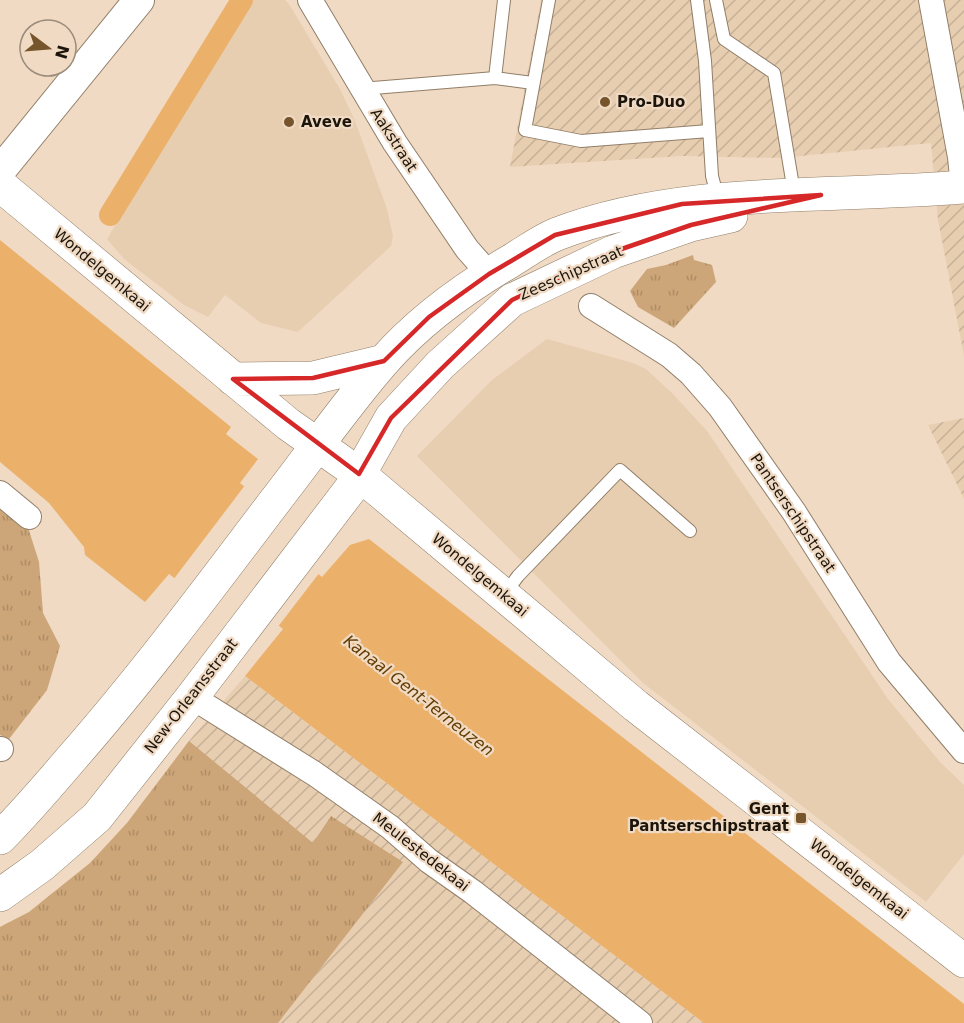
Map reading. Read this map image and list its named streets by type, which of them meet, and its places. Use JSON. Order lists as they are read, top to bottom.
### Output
{
  "streets": {
    "main road": ["Wondelgemkaai", "Zeeschipstraat", "New-Orleansstraat"],
    "street": ["Aakstraat", "Pantserschipstraat", "Meulestedekaai"]
  },
  "crossings": [
    ["Aakstraat", "Zeeschipstraat"],
    ["Wondelgemkaai", "Zeeschipstraat"],
    ["Wondelgemkaai", "New-Orleansstraat"],
    ["Zeeschipstraat", "New-Orleansstraat"],
    ["New-Orleansstraat", "Meulestedekaai"]
  ],
  "water": ["Kanaal Gent-Terneuzen"],
  "places": {
    "other": ["Pro-Duo", "Aveve"],
    "transit": ["Gent Pantserschipstraat"]
  },
  "north": "right"
}
